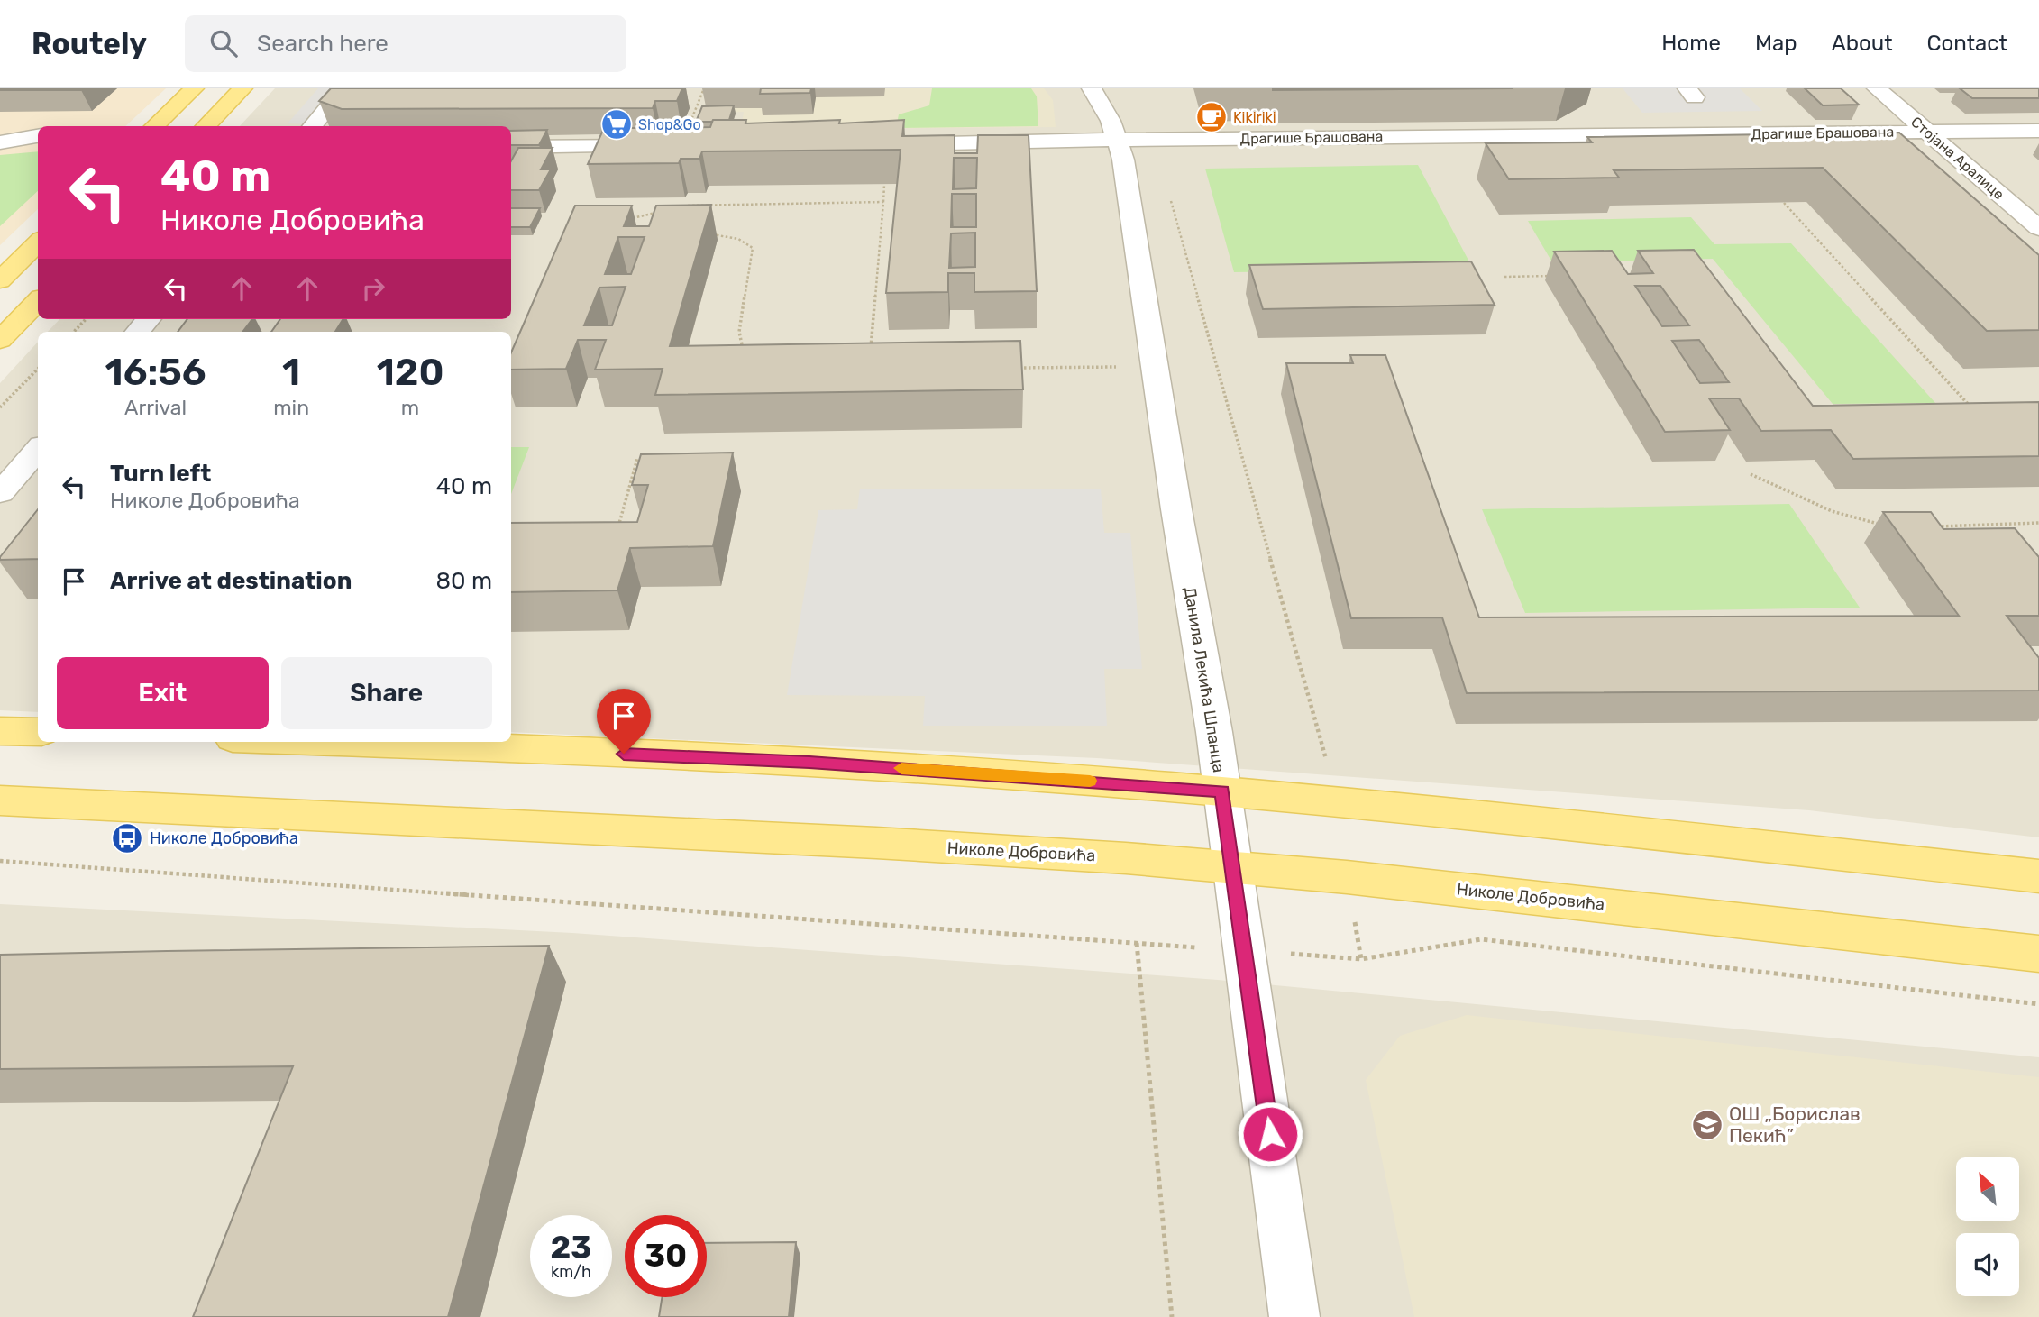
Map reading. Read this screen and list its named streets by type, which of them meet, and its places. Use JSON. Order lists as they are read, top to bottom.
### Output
{
  "streets": {
    "main road": ["Николе Добровића"],
    "street": ["Драгише Брашована", "Стојана Аралице", "Данила Лекића Шпанца"]
  },
  "crossings": [
    ["Драгише Брашована", "Стојана Аралице"],
    ["Драгише Брашована", "Данила Лекића Шпанца"],
    ["Данила Лекића Шпанца", "Николе Добровића"]
  ],
  "places": {
    "cafe": ["Kikiriki"],
    "supermarket": ["Shop&Go"],
    "bus stop": ["Николе Добровића"],
    "school or university": ["ОШ „Борислав Пекић”"]
  },
  "north": "top left",
  "page": {
    "header": "Routely",
    "search": "Search here",
    "nav": [
      "Home",
      "Map",
      "About",
      "Contact"
    ],
    "turn": ["40 m", "Николе Добровића"],
    "eta": [
      "16:56",
      "Arrival",
      "1",
      "min",
      "120",
      "m"
    ],
    "list": [
      {
        "name": "Turn left",
        "note": "Николе Добровића",
        "value": "40 m"
      },
      {
        "name": "Arrive at destination",
        "value": "80 m"
      }
    ],
    "buttons": ["Exit", "Share"],
    "speed": "23 km/h",
    "limit": "30"
  }
}
